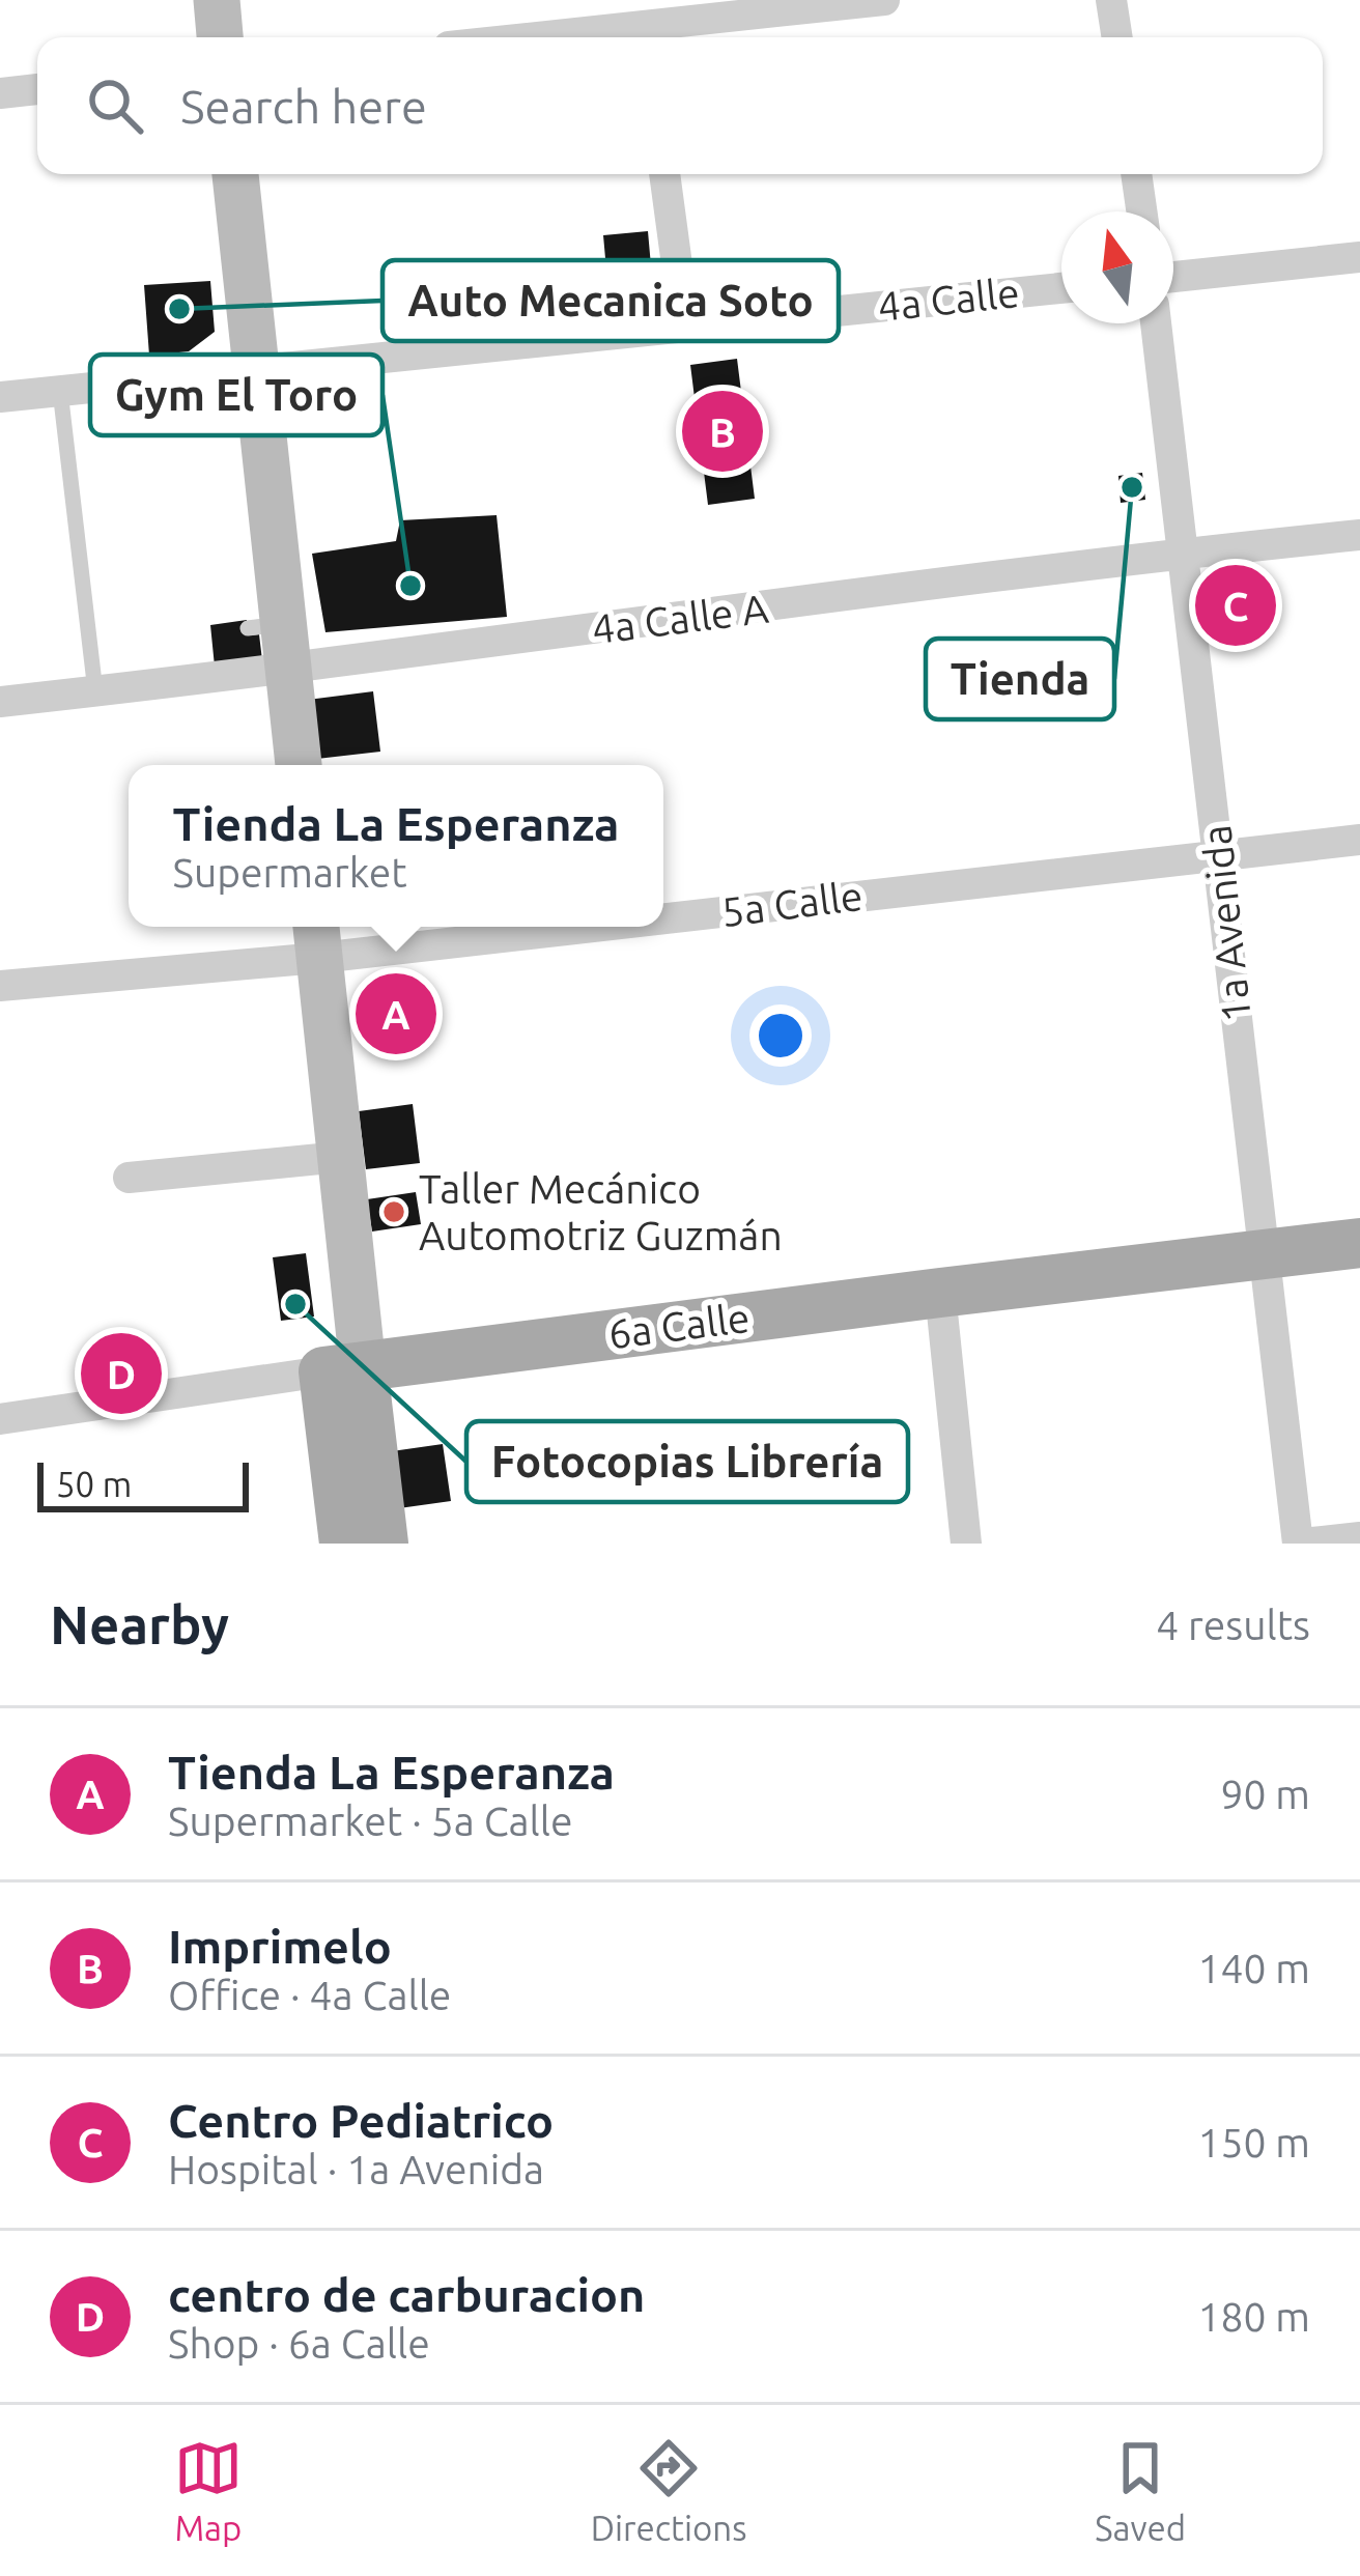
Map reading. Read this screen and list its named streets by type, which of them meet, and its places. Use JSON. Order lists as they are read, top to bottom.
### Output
{
  "streets": {
    "main road": ["6a Calle"],
    "street": [
      "4a Calle",
      "4a Calle A",
      "5a Calle",
      "1a Avenida"
    ]
  },
  "crossings": [
    ["4a Calle A", "1a Avenida"],
    ["5a Calle", "1a Avenida"],
    ["1a Avenida", "6a Calle"]
  ],
  "places": [
    "Auto Mecanica Soto",
    "Tienda",
    "Gym El Toro",
    "Taller Mecánico Automotriz Guzmán",
    "Fotocopias Librería"
  ],
  "scale_bar": "50 m",
  "north": "top",
  "page": {
    "search": "Search here",
    "pins": [
      "B",
      "C",
      "A",
      "D"
    ],
    "popup": ["Tienda La Esperanza", "Supermarket"],
    "scale": "50 m",
    "heading": ["Nearby", "4 results"],
    "list": [
      {
        "mark": "A",
        "name": "Tienda La Esperanza",
        "note": "Supermarket · 5a Calle",
        "value": "90 m"
      },
      {
        "mark": "B",
        "name": "Imprimelo",
        "note": "Office · 4a Calle",
        "value": "140 m"
      },
      {
        "mark": "C",
        "name": "Centro Pediatrico",
        "note": "Hospital · 1a Avenida",
        "value": "150 m"
      },
      {
        "mark": "D",
        "name": "centro de carburacion",
        "note": "Shop · 6a Calle",
        "value": "180 m"
      }
    ],
    "nav": ["Map", "Directions", "Saved"]
  }
}
